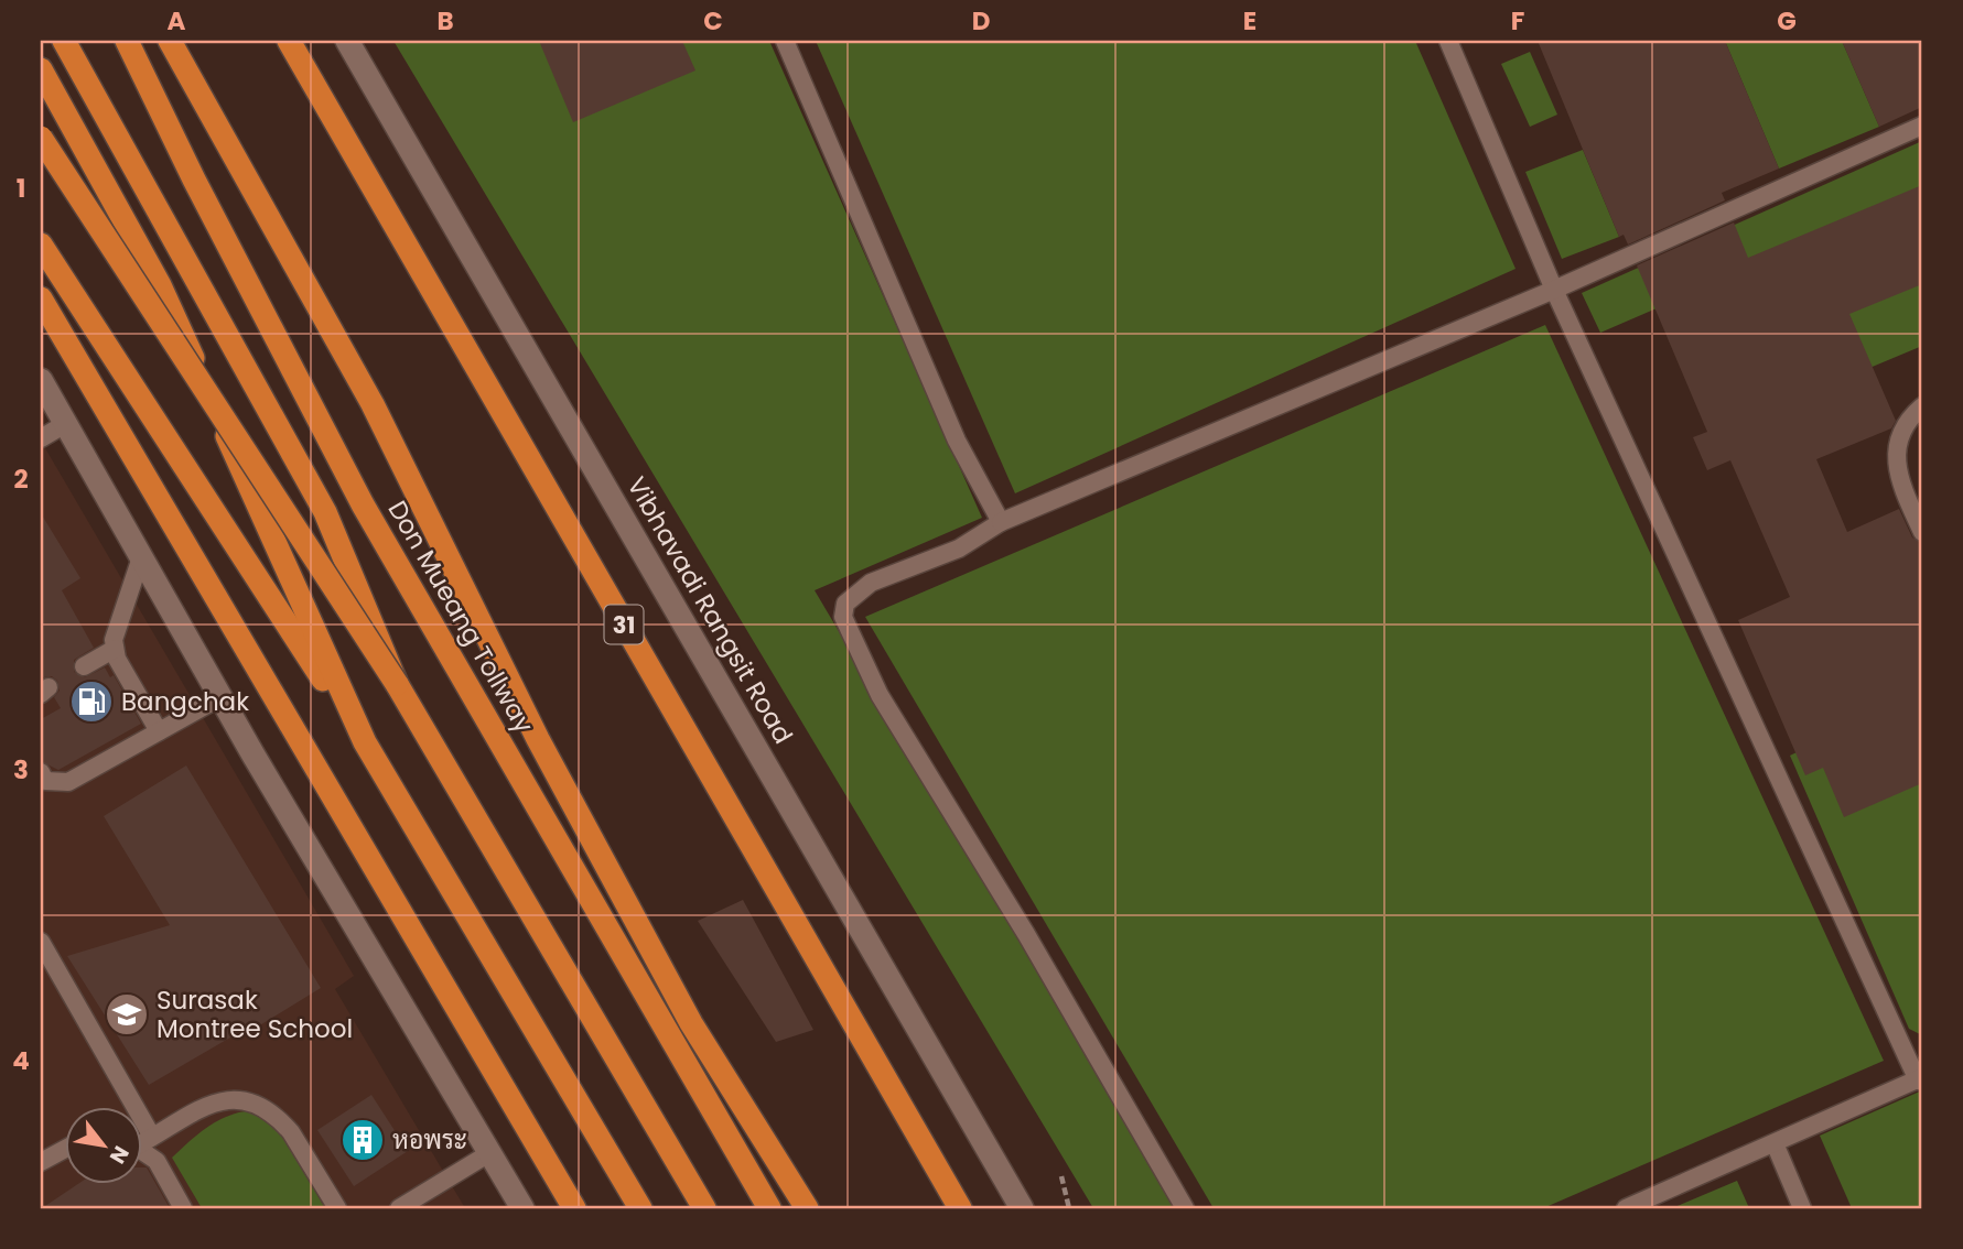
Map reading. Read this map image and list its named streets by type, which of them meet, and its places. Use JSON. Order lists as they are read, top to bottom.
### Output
{
  "streets": {
    "highway": ["Don Mueang Tollway", "31"],
    "main road": ["Vibhavadi Rangsit Road"]
  },
  "places": {
    "fuel station": ["Bangchak"],
    "school or university": ["Surasak Montree School"],
    "building": ["หอพระ"]
  },
  "north": "bottom right",
  "grid": {
    "columns": [
      "A",
      "B",
      "C",
      "D",
      "E",
      "F",
      "G"
    ],
    "rows": [
      "1",
      "2",
      "3",
      "4"
    ]
  }
}
